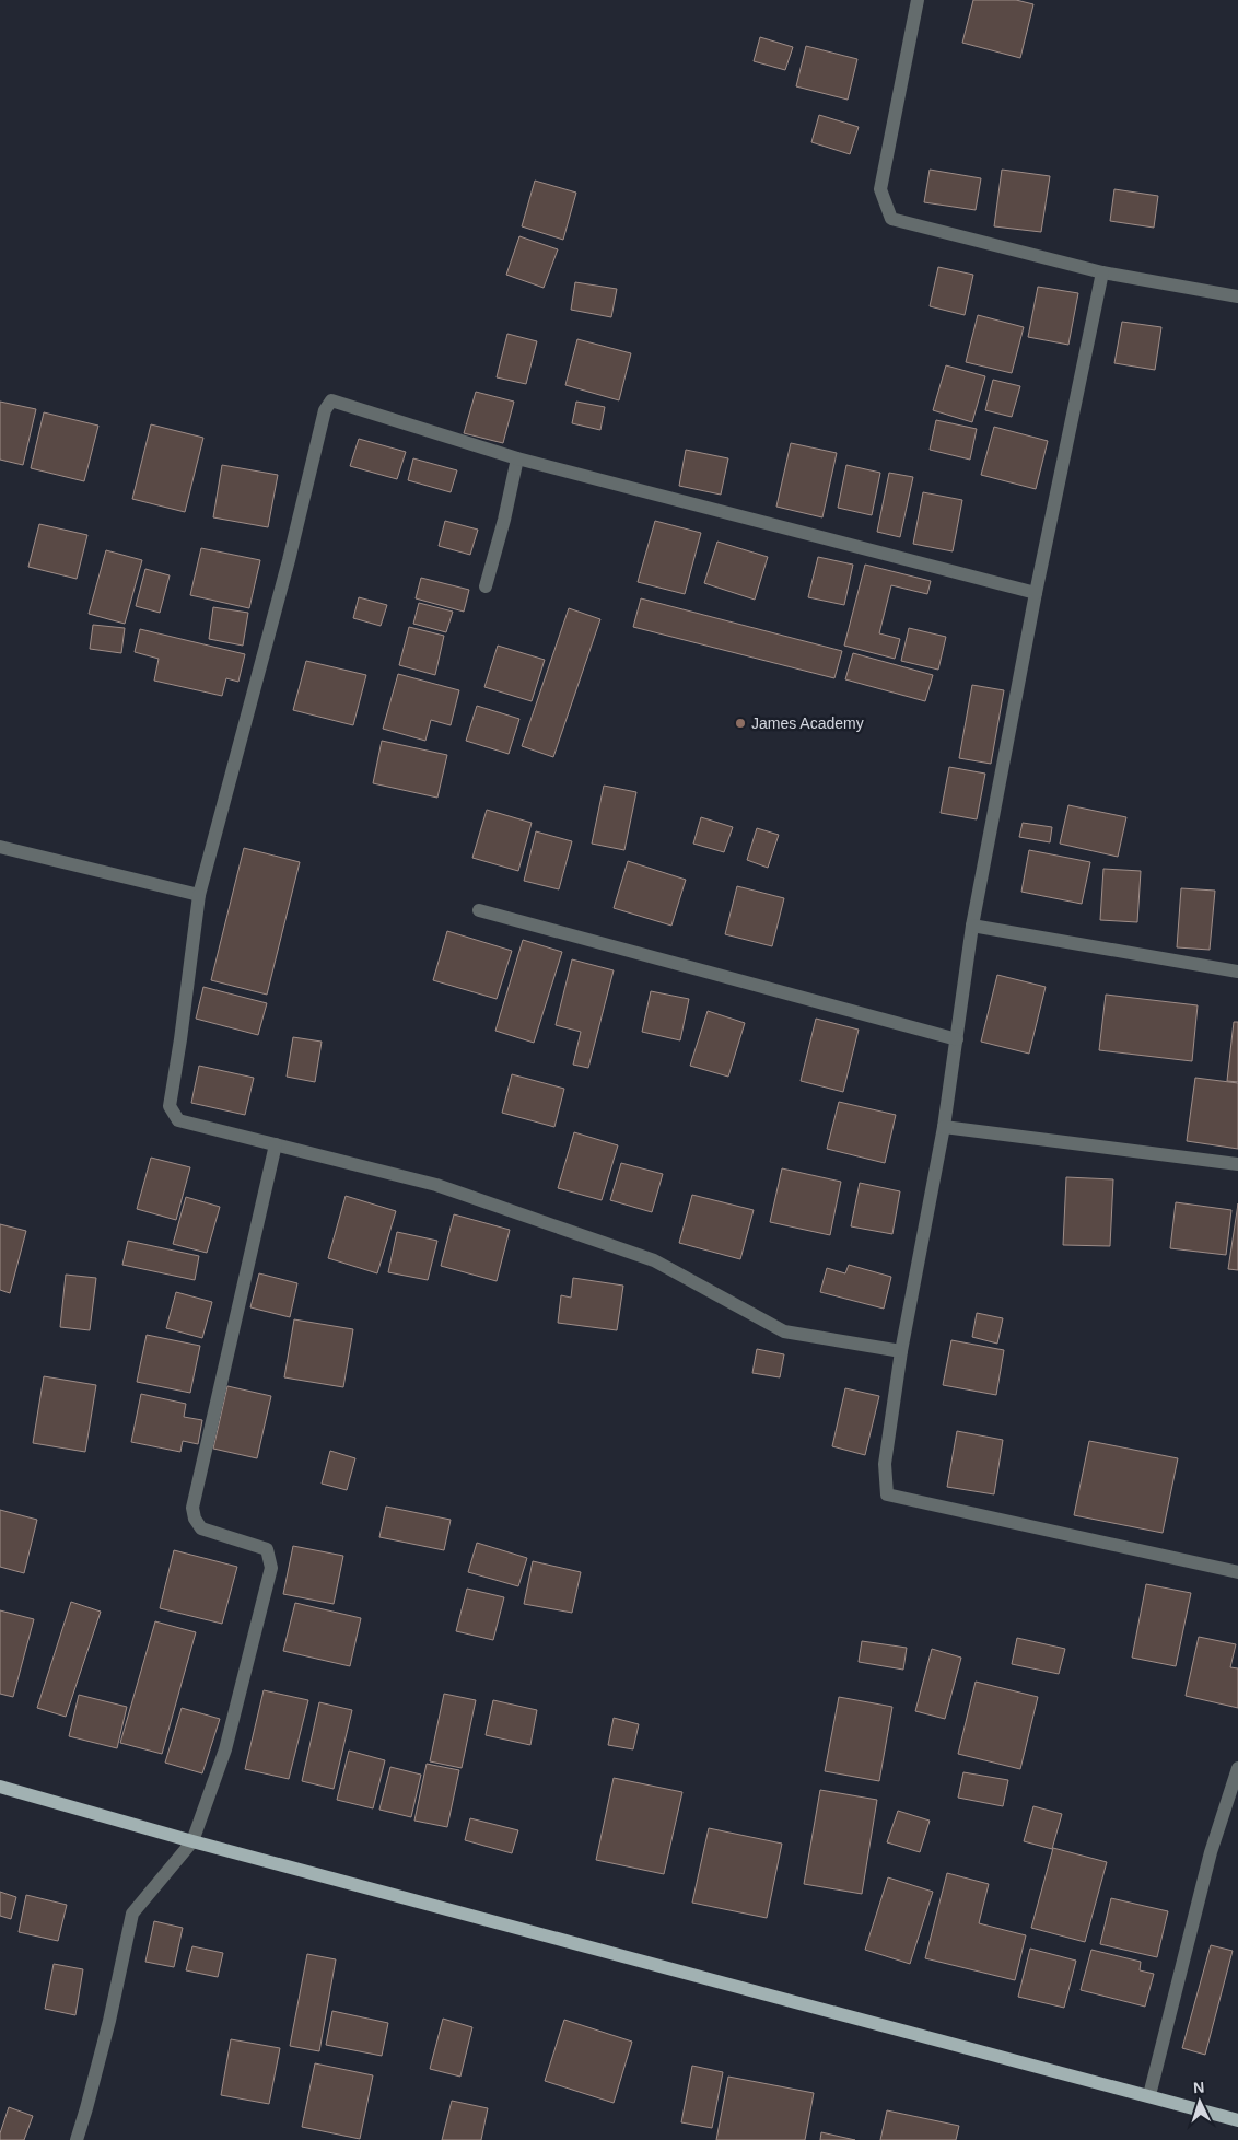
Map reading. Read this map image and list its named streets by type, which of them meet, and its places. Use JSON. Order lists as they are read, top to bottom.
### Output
{
  "places": ["James Academy"],
  "north": "top"
}
